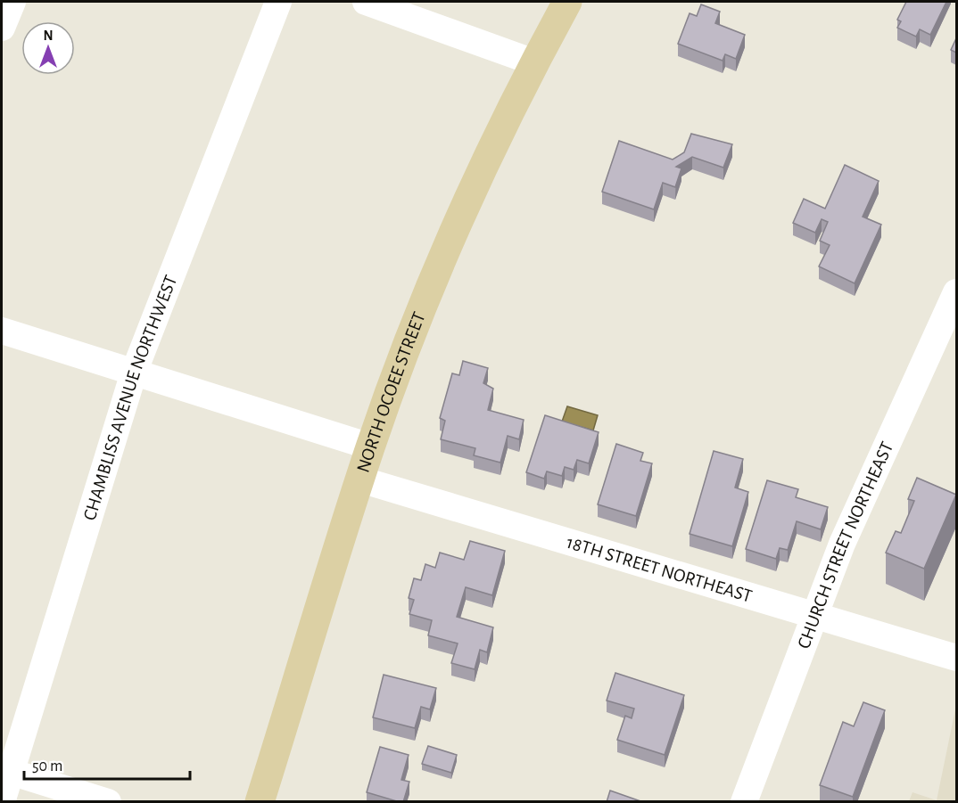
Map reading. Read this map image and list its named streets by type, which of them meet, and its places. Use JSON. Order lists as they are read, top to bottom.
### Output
{
  "streets": {
    "main road": ["NORTH OCOEE STREET"],
    "street": ["CHAMBLISS AVENUE NORTHWEST", "CHURCH STREET NORTHEAST", "18TH STREET NORTHEAST"]
  },
  "crossings": [
    ["NORTH OCOEE STREET", "18TH STREET NORTHEAST"],
    ["CHURCH STREET NORTHEAST", "18TH STREET NORTHEAST"]
  ],
  "scale_bar": "50 m",
  "north": "top"
}
